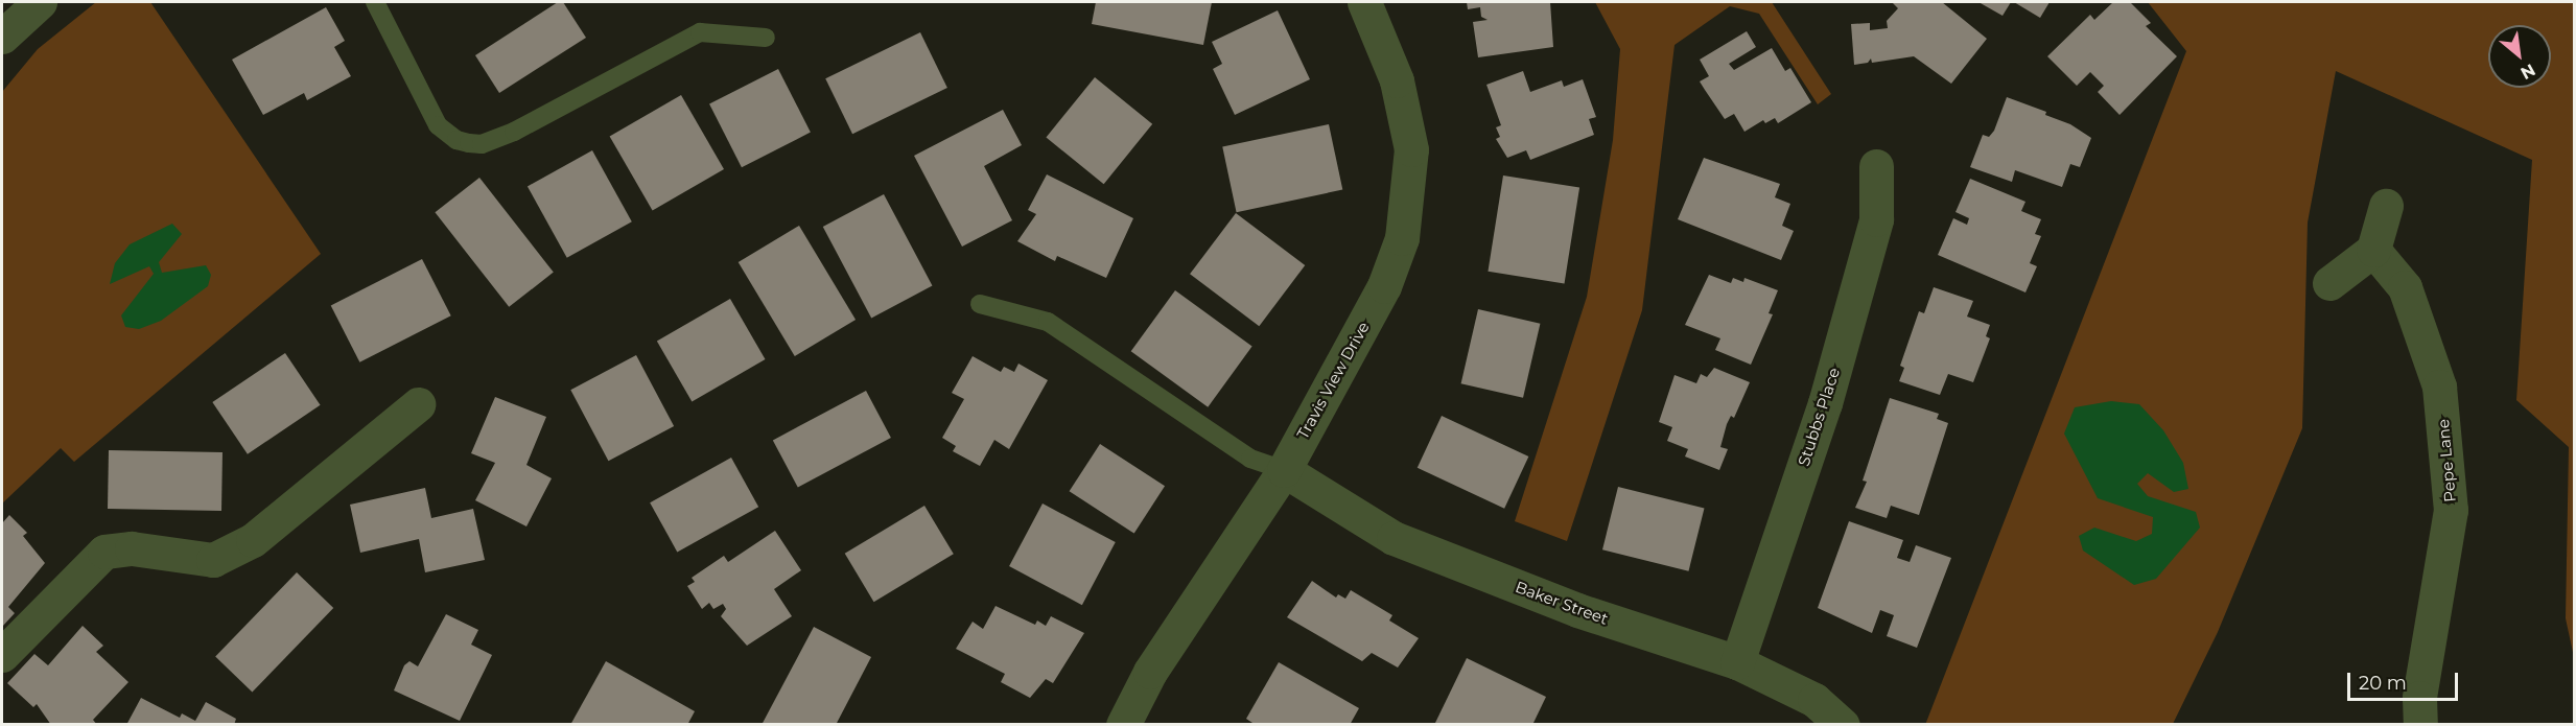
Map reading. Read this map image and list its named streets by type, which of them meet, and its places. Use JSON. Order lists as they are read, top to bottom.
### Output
{
  "streets": {
    "street": [
      "Travis View Drive",
      "Stubbs Place",
      "Pepe Lane",
      "Baker Street"
    ]
  },
  "crossings": [
    ["Travis View Drive", "Baker Street"],
    ["Stubbs Place", "Baker Street"]
  ],
  "scale_bar": "20 m",
  "north": "bottom right"
}
